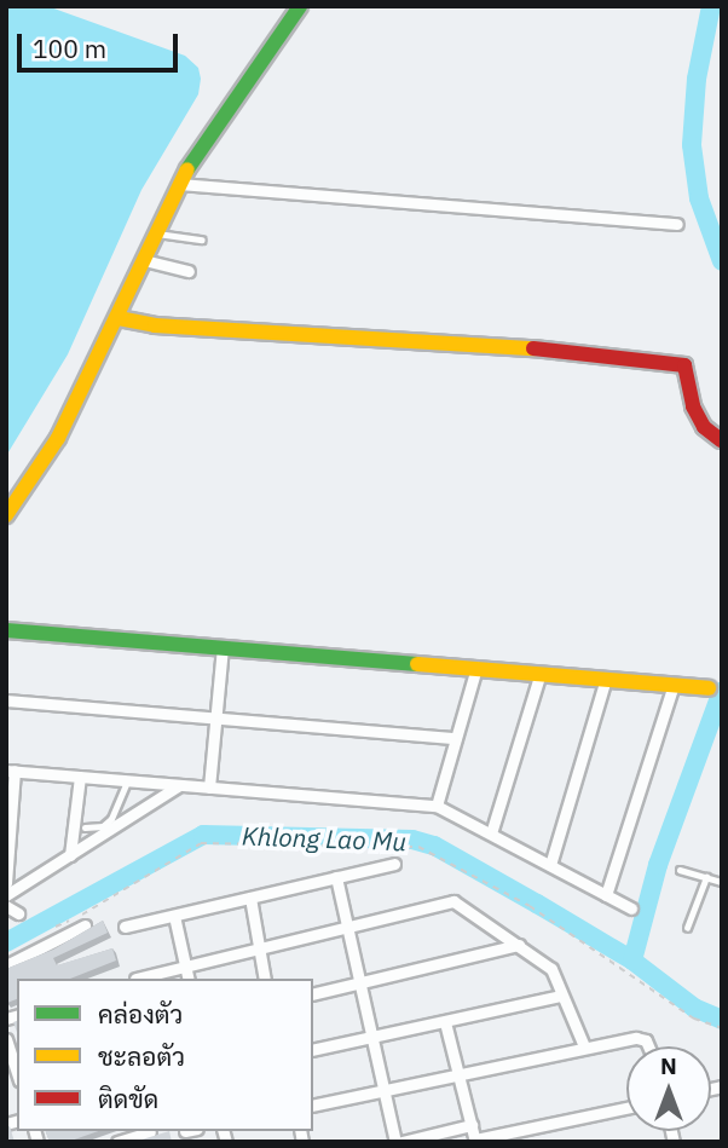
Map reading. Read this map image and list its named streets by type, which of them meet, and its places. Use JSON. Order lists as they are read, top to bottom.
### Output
{
  "water": ["Khlong Lao Mu"],
  "legend": ["คล่องตัว", "ชะลอตัว", "ติดขัด"],
  "scale_bar": "100 m",
  "north": "top"
}
